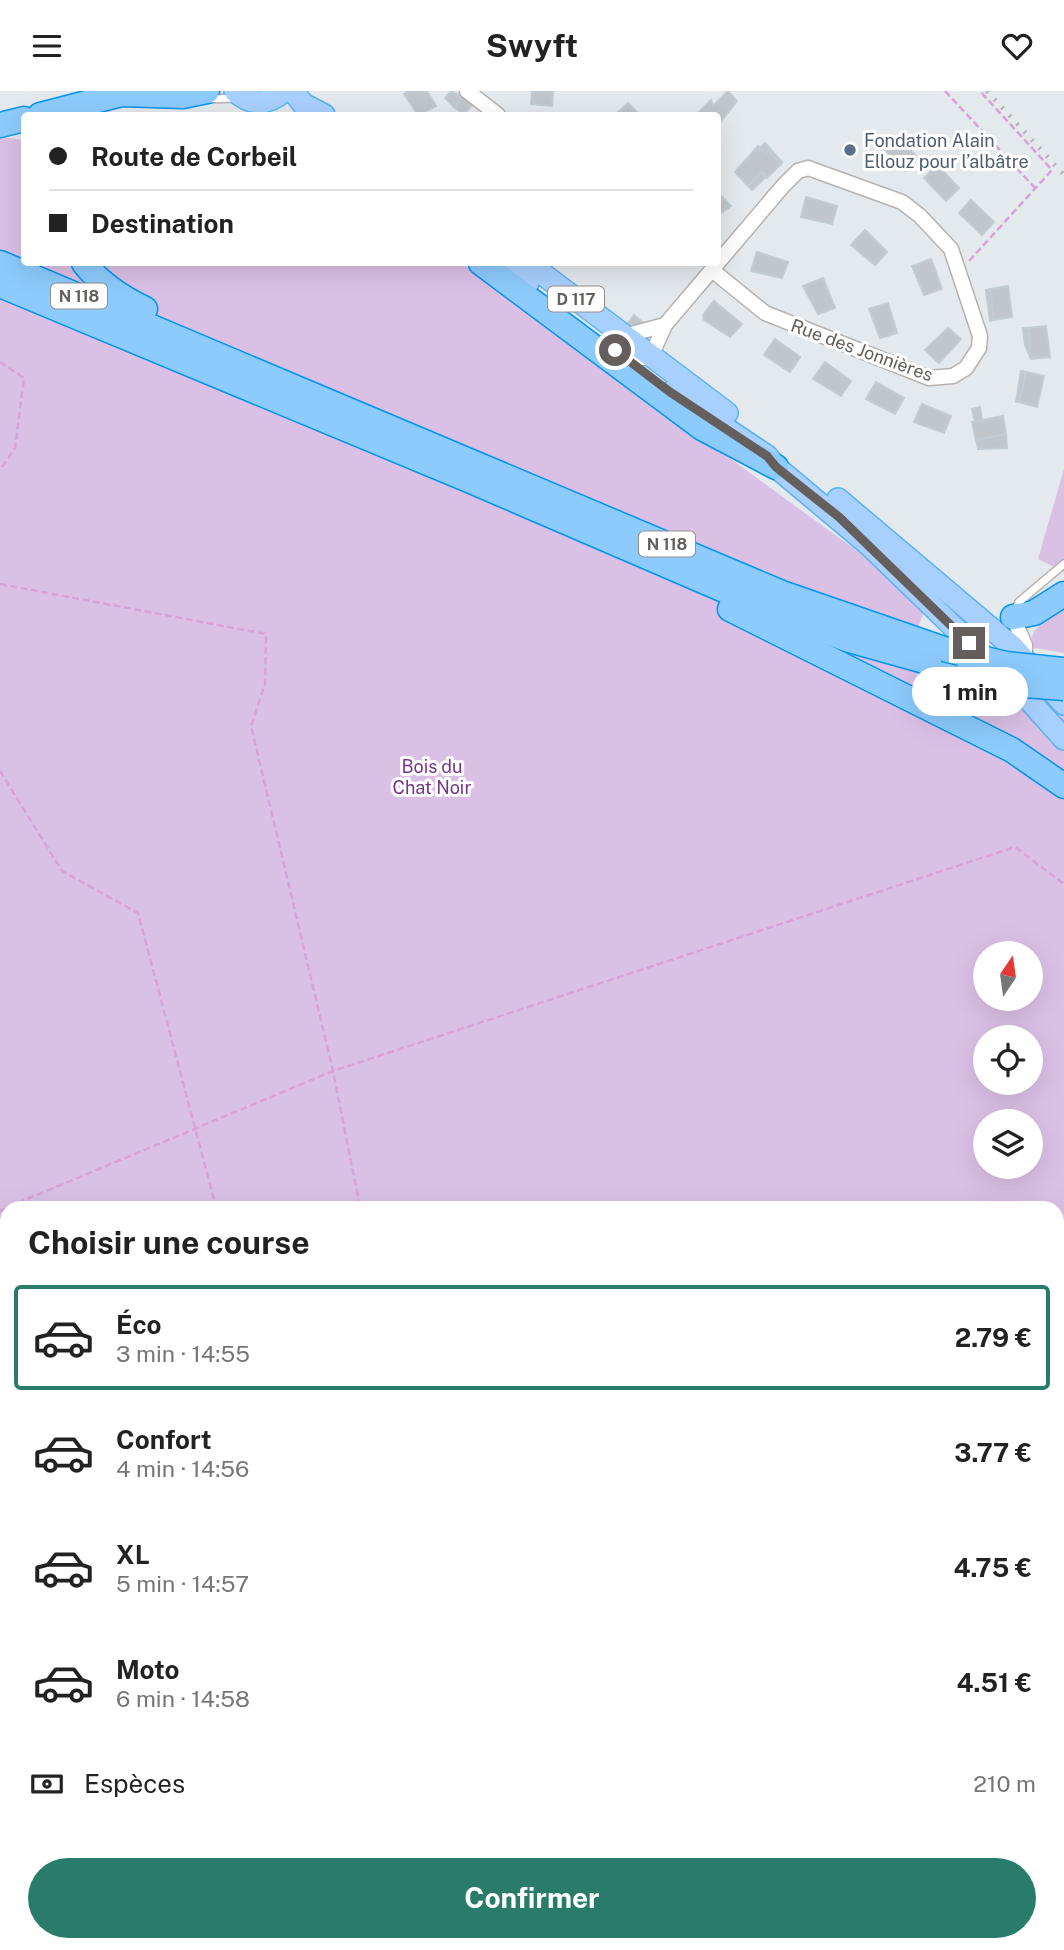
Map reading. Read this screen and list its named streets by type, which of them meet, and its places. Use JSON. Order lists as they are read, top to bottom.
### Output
{
  "streets": {
    "highway": ["N 118"],
    "main road": ["D 117"],
    "street": ["Rue des Jonnières"]
  },
  "crossings": [
    ["D 117", "Rue des Jonnières"]
  ],
  "parks": ["Bois du Chat Noir"],
  "places": ["Fondation Alain Ellouz pour l’albâtre"],
  "north": "top",
  "page": {
    "header": "Swyft",
    "banner": ["Route de Corbeil", "Destination"],
    "bubble": "1 min",
    "heading": "Choisir une course",
    "list": [
      {
        "name": "Éco",
        "note": "3 min · 14:55",
        "value": "2.79 €"
      },
      {
        "name": "Confort",
        "note": "4 min · 14:56",
        "value": "3.77 €"
      },
      {
        "name": "XL",
        "note": "5 min · 14:57",
        "value": "4.75 €"
      },
      {
        "name": "Moto",
        "note": "6 min · 14:58",
        "value": "4.51 €"
      }
    ],
    "pay": ["Espèces", "210 m"],
    "buttons": "Confirmer"
  }
}
